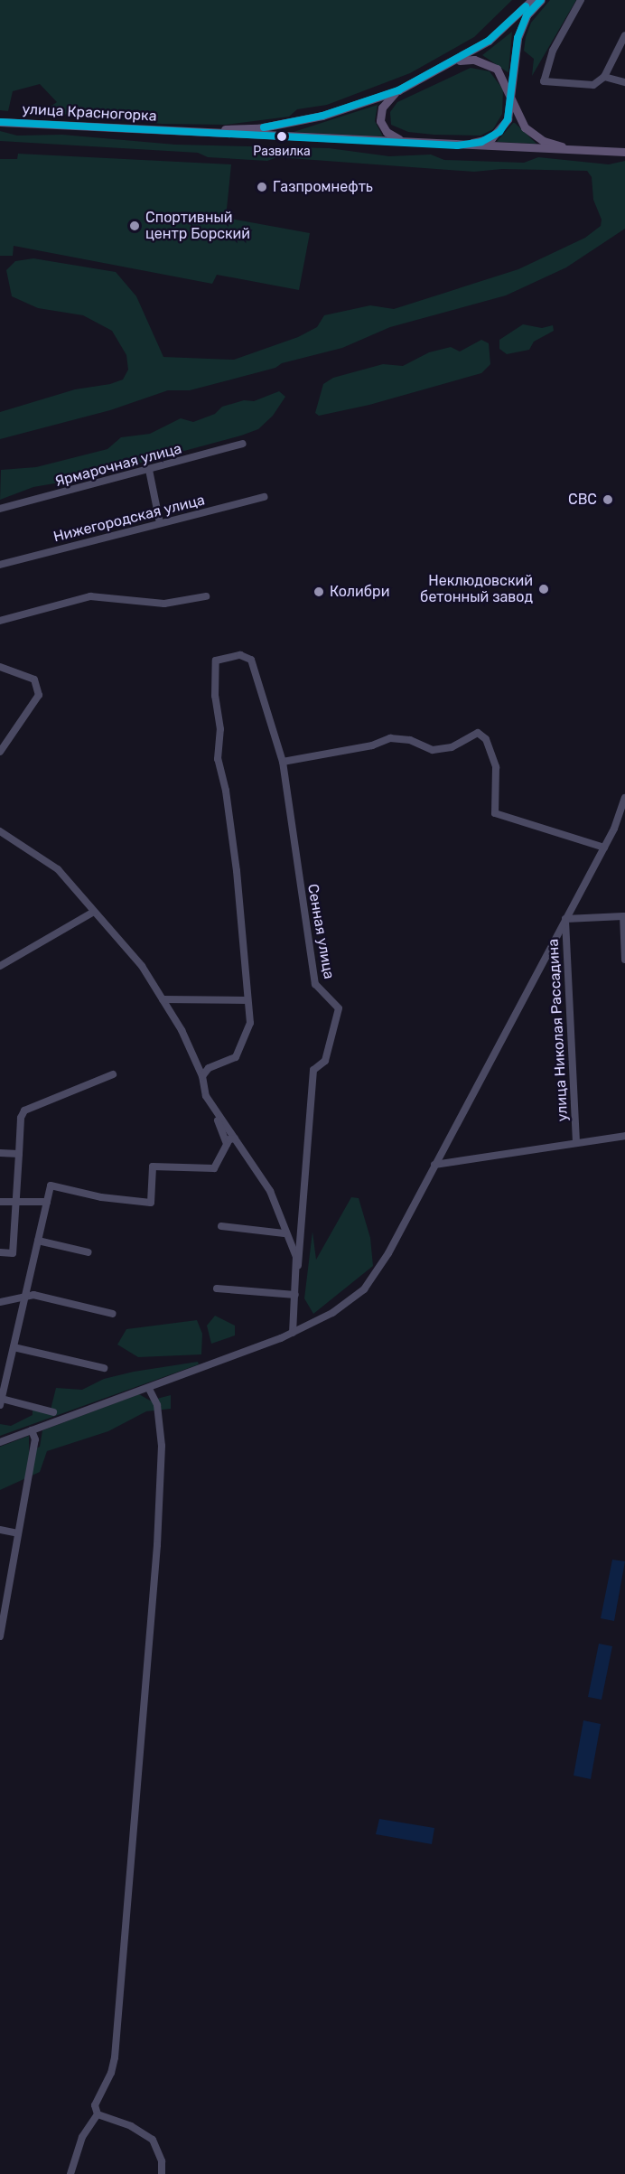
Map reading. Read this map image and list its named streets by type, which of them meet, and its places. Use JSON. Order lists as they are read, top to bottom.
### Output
{
  "streets": {
    "main road": ["улица Красногорка"],
    "street": [
      "Ярмарочная улица",
      "Нижегородская улица",
      "Сенная улица",
      "улица Николая Рассадина"
    ]
  },
  "places": [
    "Развилка",
    "Газпромнефть",
    "Спортивный центр Борский",
    "СВС",
    "Неклюдовский бетонный завод",
    "Колибри"
  ]
}
